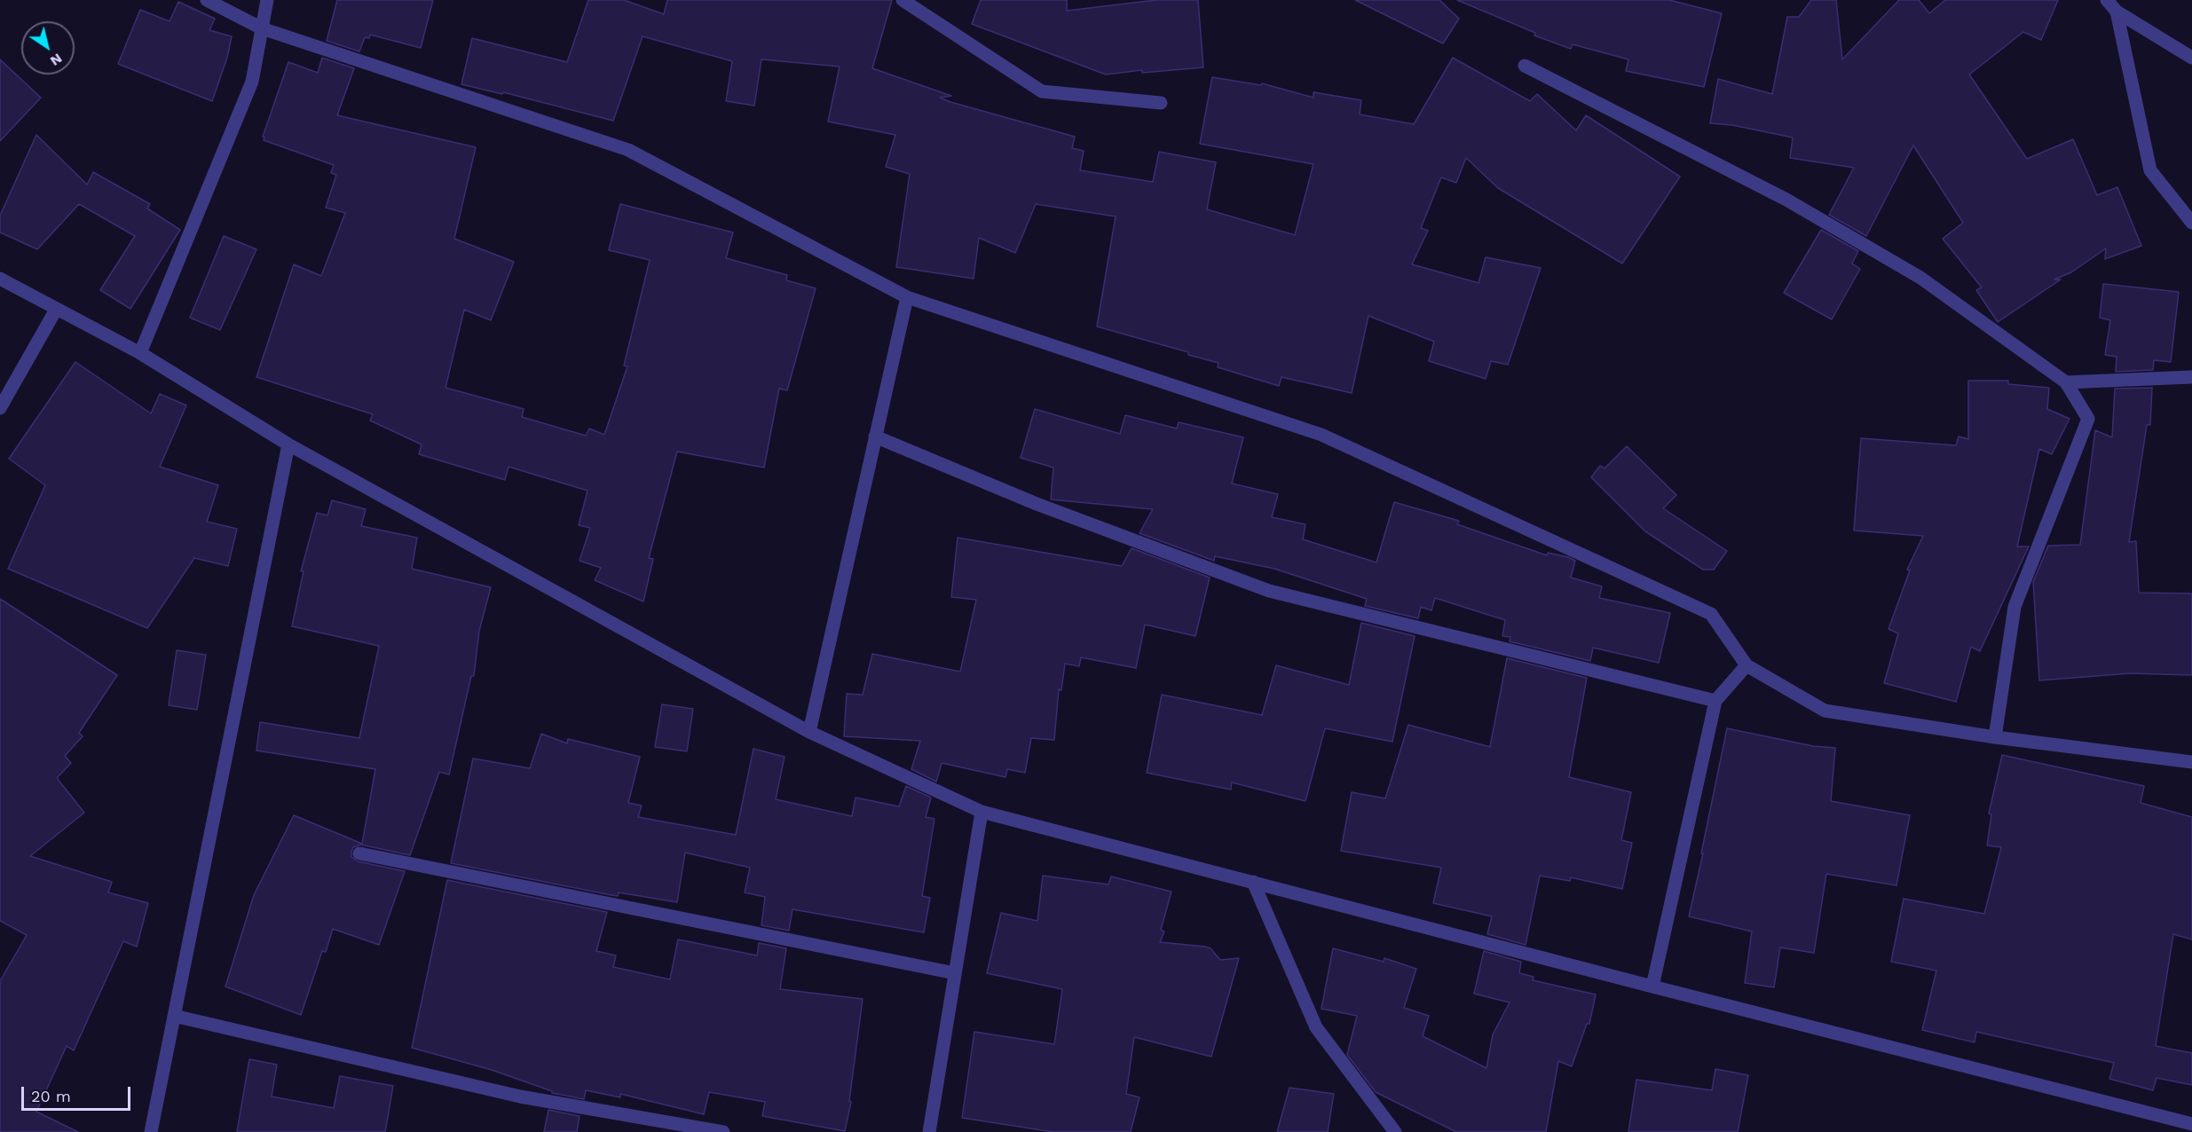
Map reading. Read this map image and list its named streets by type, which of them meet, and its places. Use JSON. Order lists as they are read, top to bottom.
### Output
{
  "scale_bar": "20 m",
  "north": "bottom right"
}
